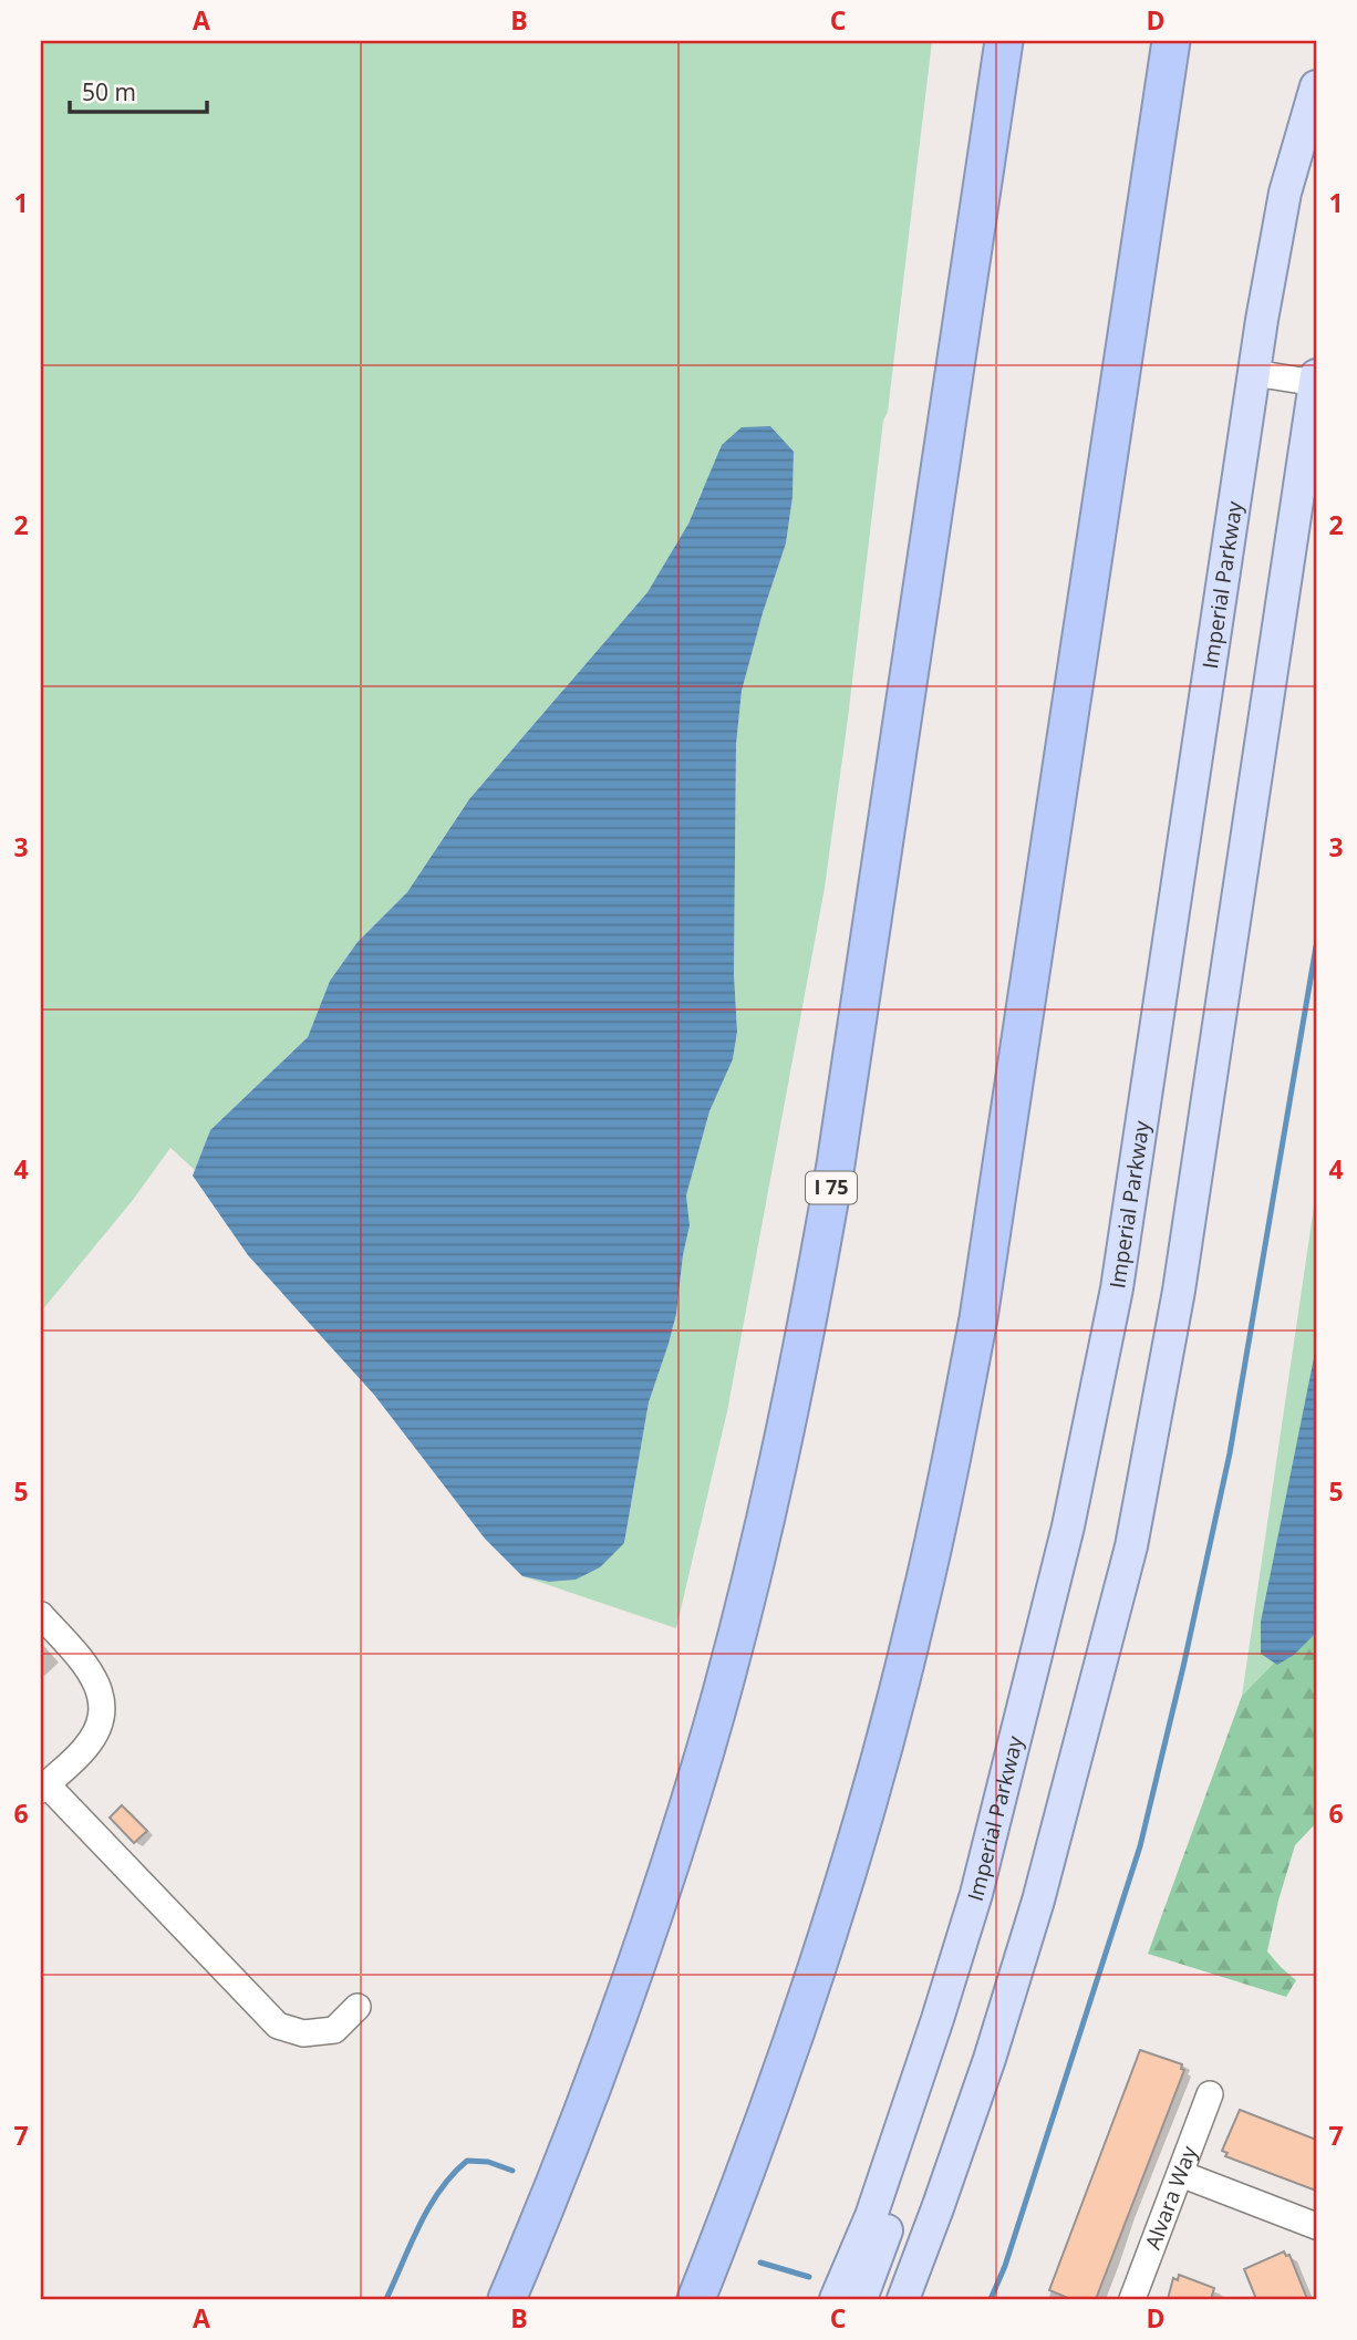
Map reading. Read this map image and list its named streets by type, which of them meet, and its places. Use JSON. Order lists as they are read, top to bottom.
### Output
{
  "streets": {
    "highway": ["I 75"],
    "main road": ["Imperial Parkway"],
    "street": ["Alvara Way"]
  },
  "scale_bar": "50 m",
  "grid": {
    "columns": [
      "A",
      "B",
      "C",
      "D"
    ],
    "rows": [
      "1",
      "2",
      "3",
      "4",
      "5",
      "6",
      "7"
    ]
  }
}
